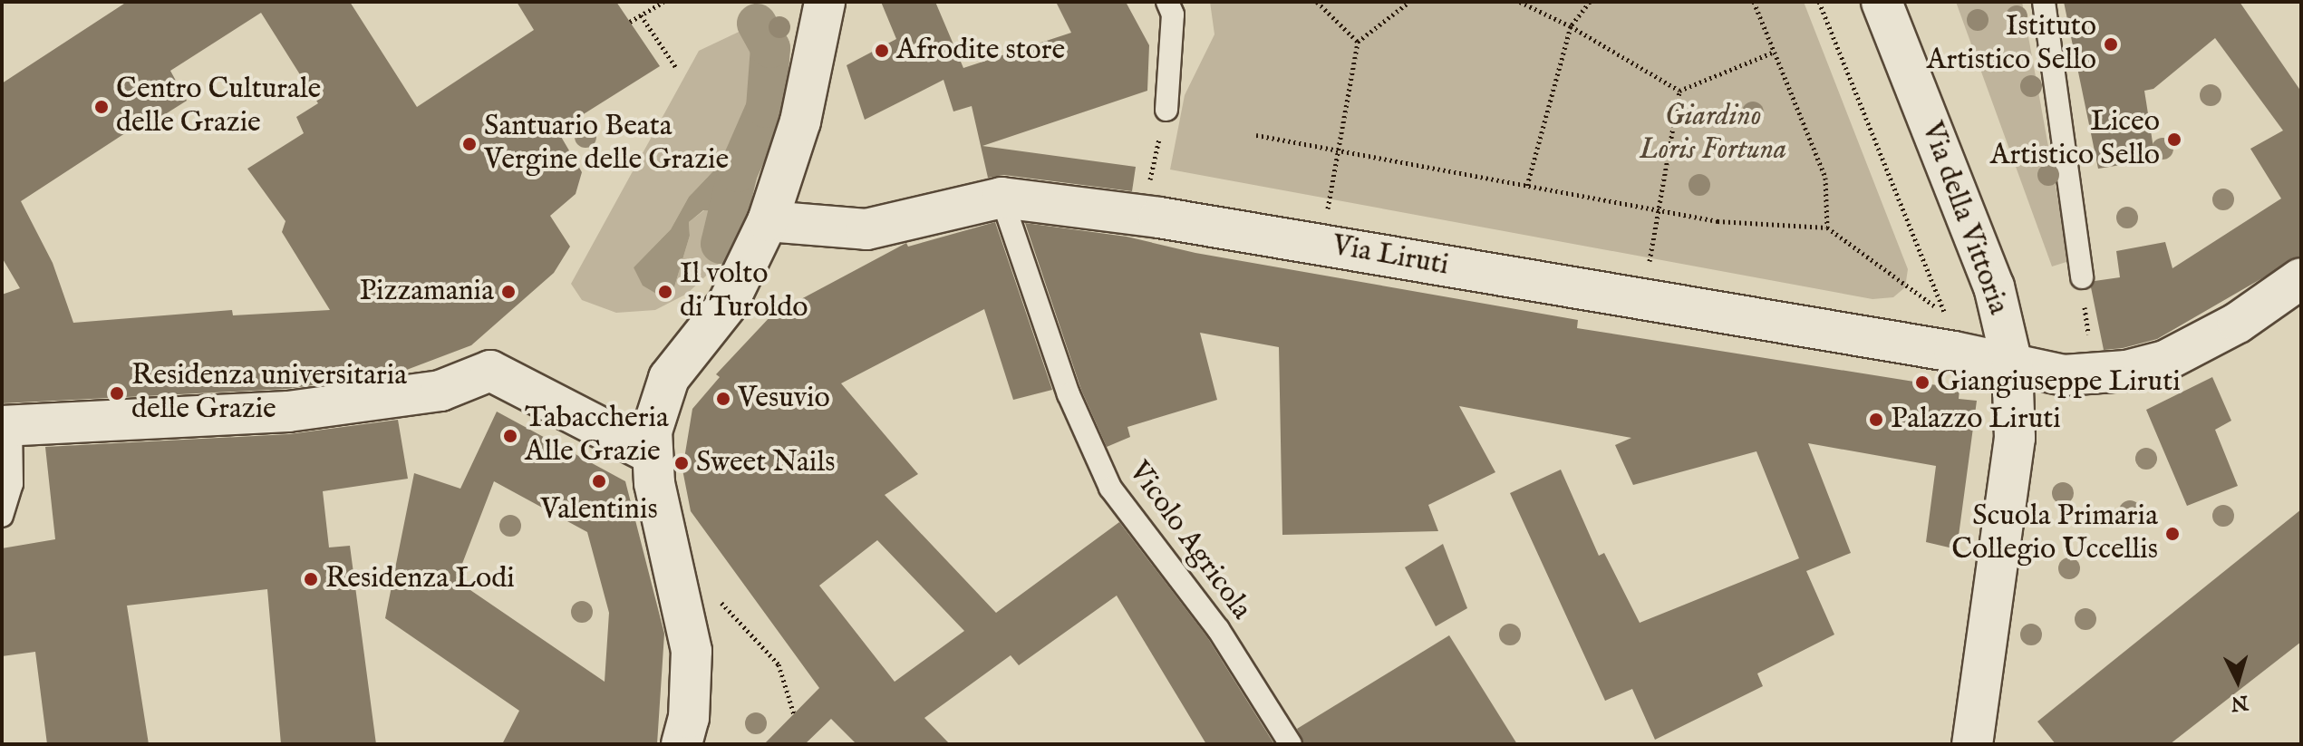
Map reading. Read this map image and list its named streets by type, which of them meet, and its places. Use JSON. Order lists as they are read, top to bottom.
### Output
{
  "streets": {
    "street": ["Via della Vittoria", "Via Liruti"],
    "lane": ["Vicolo Agricola"]
  },
  "crossings": [
    ["Via della Vittoria", "Via Liruti"],
    ["Via Liruti", "Vicolo Agricola"]
  ],
  "parks": ["Giardino Loris Fortuna"],
  "places": [
    "Istituto Artistico Sello",
    "Afrodite store",
    "Centro Culturale delle Grazie",
    "Liceo Artistico Sello",
    "Santuario Beata Vergine delle Grazie",
    "Pizzamania",
    "Il volto di Turoldo",
    "Giangiuseppe Liruti",
    "Residenza universitaria delle Grazie",
    "Vesuvio",
    "Palazzo Liruti",
    "Tabaccheria Alle Grazie",
    "Sweet Nails",
    "Valentinis",
    "Scuola Primaria Collegio Uccellis",
    "Residenza Lodi"
  ],
  "north": "bottom"
}
